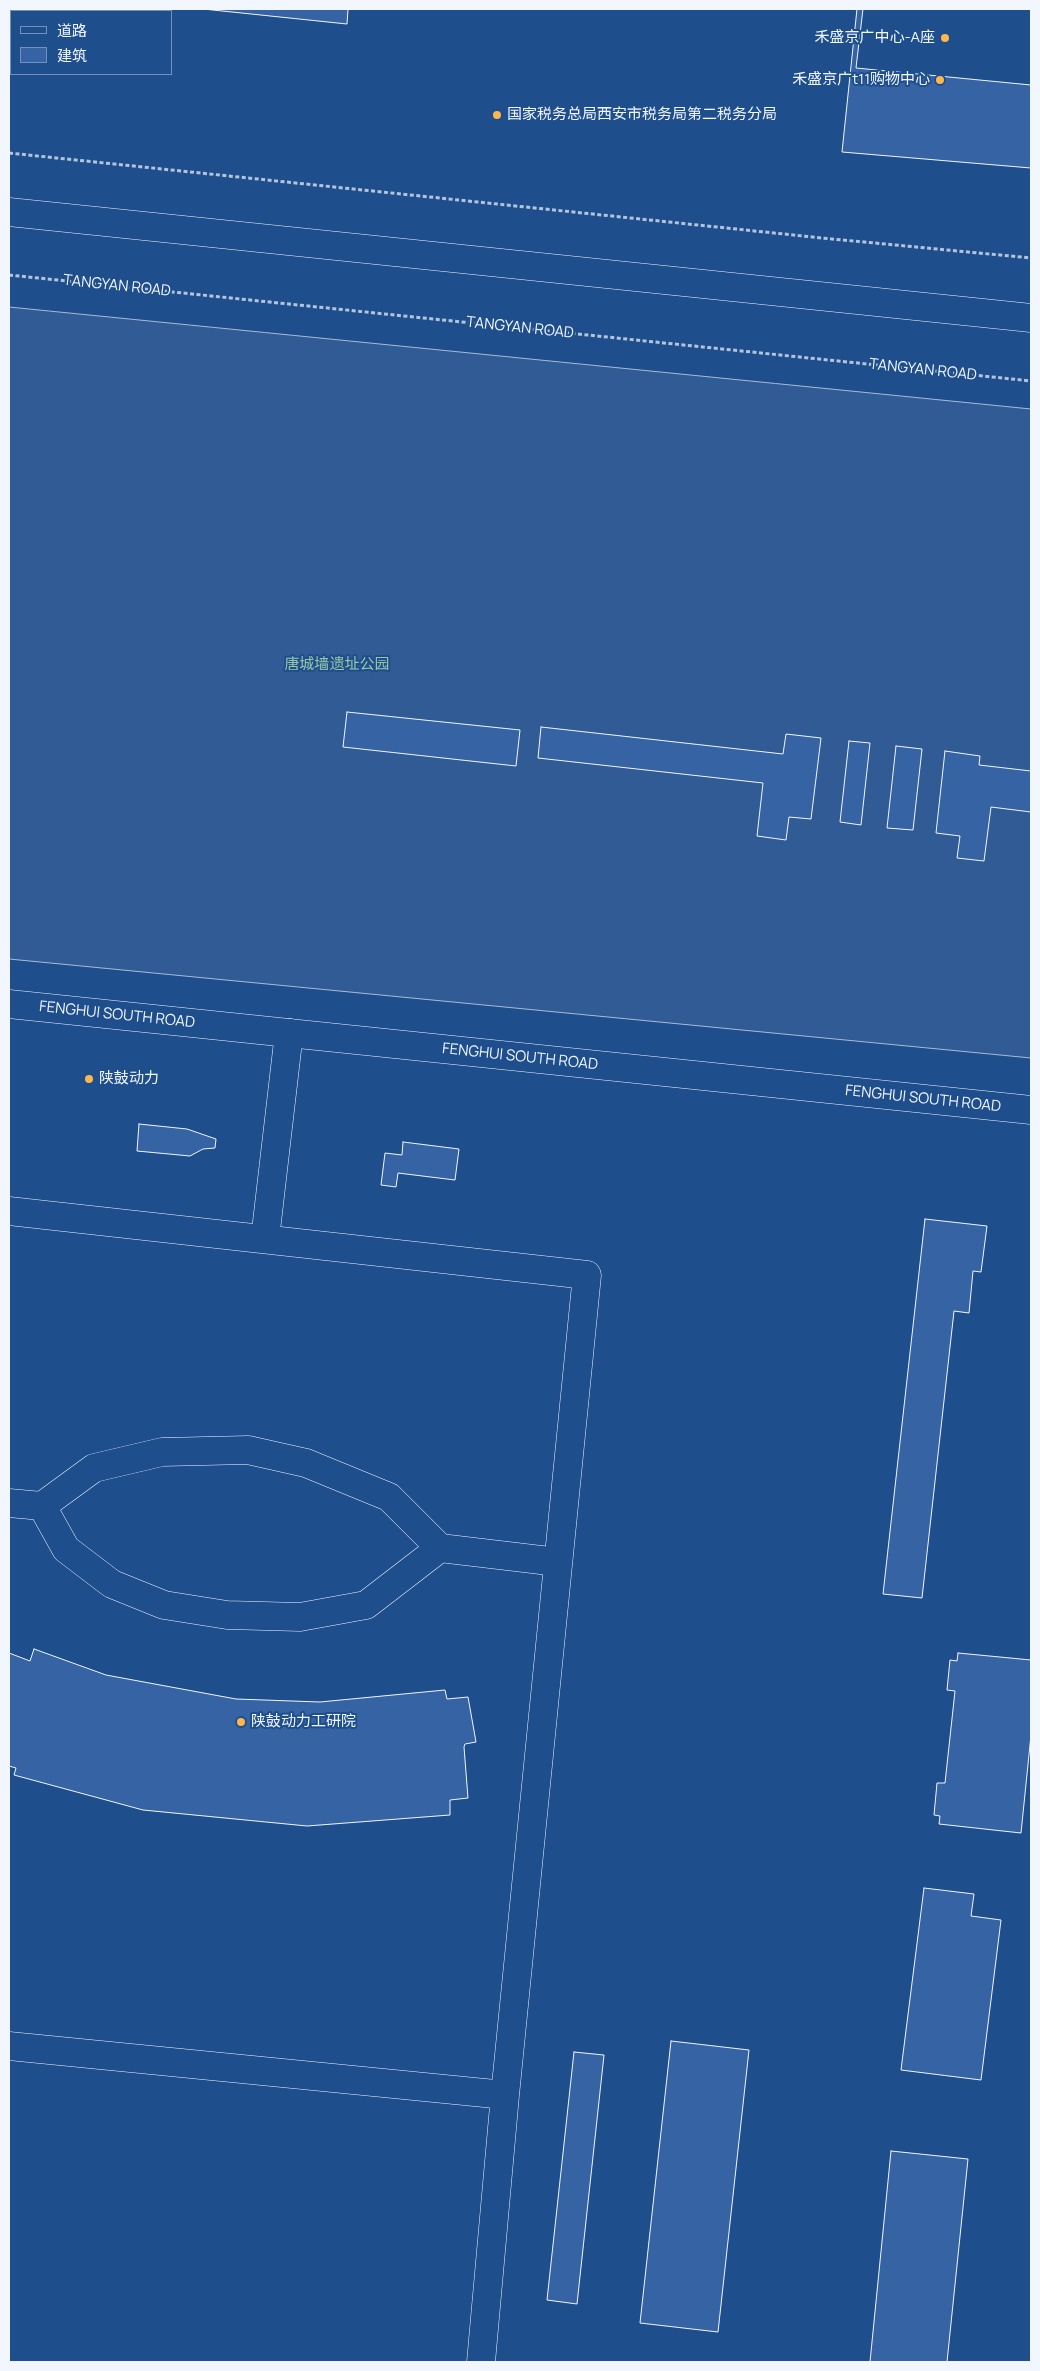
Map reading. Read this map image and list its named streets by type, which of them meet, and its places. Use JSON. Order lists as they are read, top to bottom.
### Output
{
  "streets": {
    "street": ["FENGHUI SOUTH ROAD"],
    "path": ["TANGYAN ROAD"]
  },
  "parks": ["唐城墙遗址公园"],
  "places": [
    "禾盛京广中心-A座",
    "禾盛京广t11购物中心",
    "国家税务总局西安市税务局第二税务分局",
    "陕鼓动力",
    "陕鼓动力工研院"
  ],
  "legend": ["道路", "建筑"]
}
